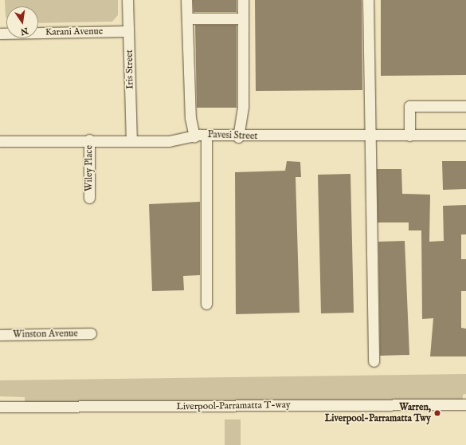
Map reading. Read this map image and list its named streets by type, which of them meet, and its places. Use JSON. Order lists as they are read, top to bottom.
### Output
{
  "streets": {
    "street": [
      "Karani Avenue",
      "Iris Street",
      "Pavesi Street",
      "Wiley Place",
      "Winston Avenue",
      "Liverpool–Parramatta T-way"
    ]
  },
  "crossings": [
    ["Karani Avenue", "Iris Street"],
    ["Iris Street", "Pavesi Street"],
    ["Pavesi Street", "Wiley Place"]
  ],
  "places": ["Warren, Liverpool-Parramatta Twy"],
  "north": "bottom"
}
